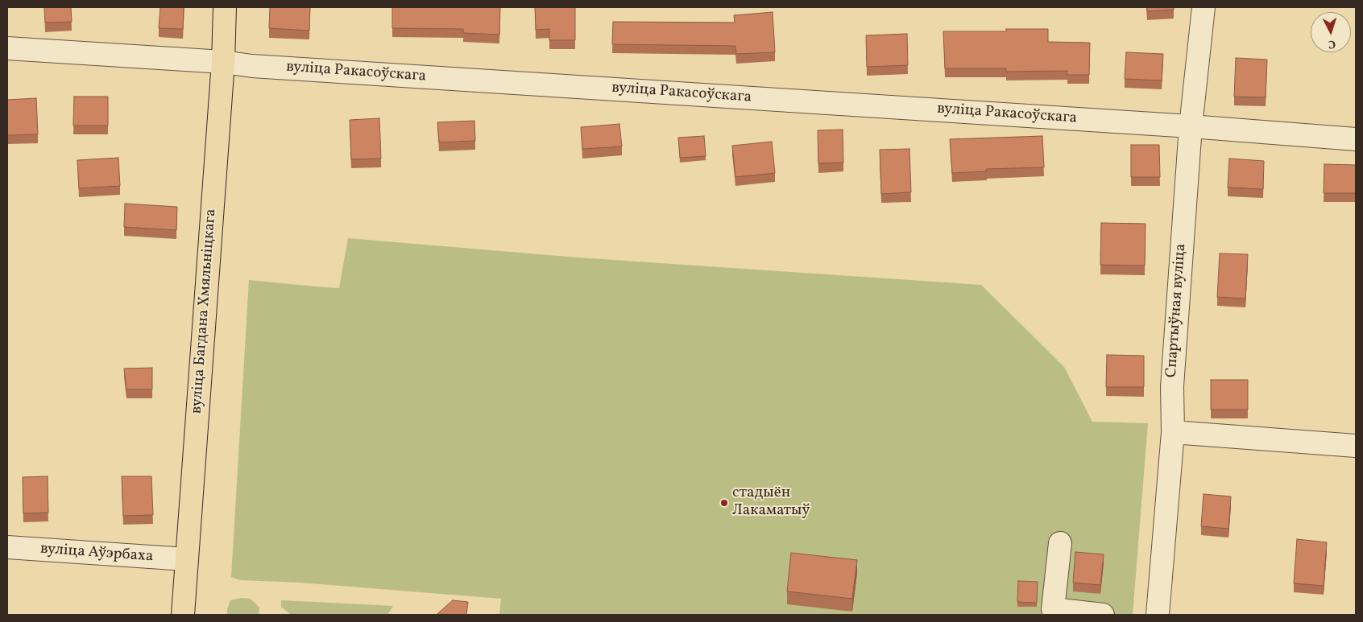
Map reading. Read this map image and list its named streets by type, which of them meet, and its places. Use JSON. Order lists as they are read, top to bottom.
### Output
{
  "streets": {
    "main road": ["вуліца Багдана Хмяльніцкага"],
    "street": ["вуліца Ракасоўскага", "Спартыўная вуліца", "вуліца Аўэрбаха"]
  },
  "crossings": [
    ["вуліца Ракасоўскага", "Спартыўная вуліца"],
    ["вуліца Ракасоўскага", "вуліца Багдана Хмяльніцкага"],
    ["вуліца Багдана Хмяльніцкага", "вуліца Аўэрбаха"]
  ],
  "places": ["стадыён Лакаматыў"],
  "north": "bottom"
}
